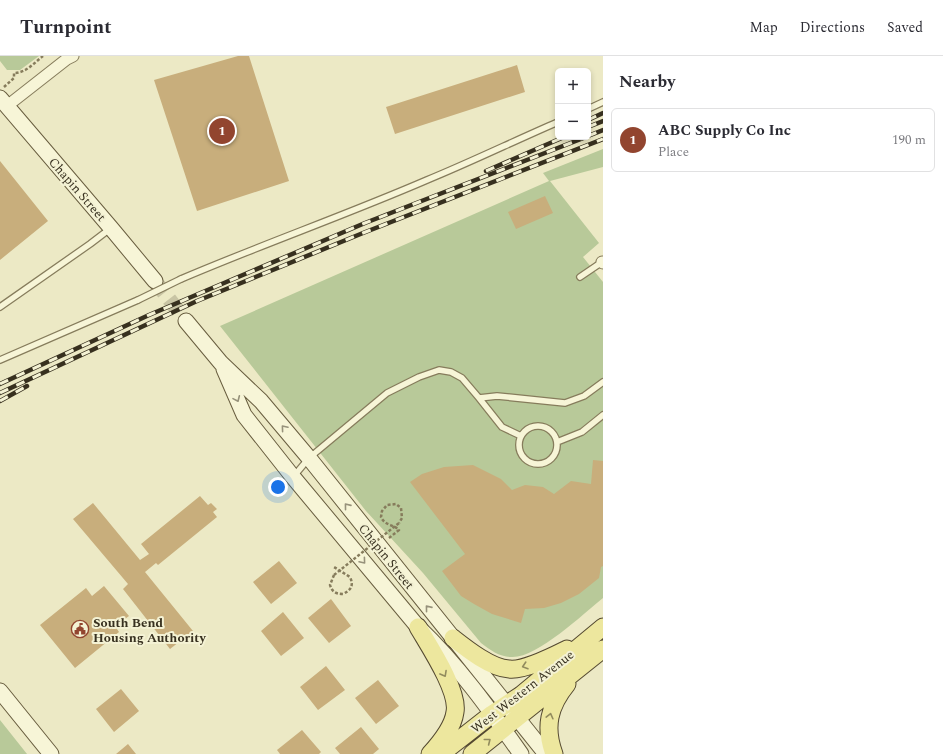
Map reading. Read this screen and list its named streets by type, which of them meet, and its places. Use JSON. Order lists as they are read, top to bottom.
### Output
{
  "streets": {
    "main road": ["Chapin Street", "West Western Avenue"]
  },
  "crossings": [
    ["Chapin Street", "West Western Avenue"]
  ],
  "places": {
    "public building": ["South Bend Housing Authority"]
  },
  "page": {
    "header": "Turnpoint",
    "nav": ["Map", "Directions", "Saved"],
    "heading": "Nearby",
    "map_buttons": ["+", "−"],
    "list": [
      {
        "mark": "1",
        "name": "ABC Supply Co Inc",
        "note": "Place",
        "value": "190 m"
      }
    ],
    "pins": "1"
  }
}
